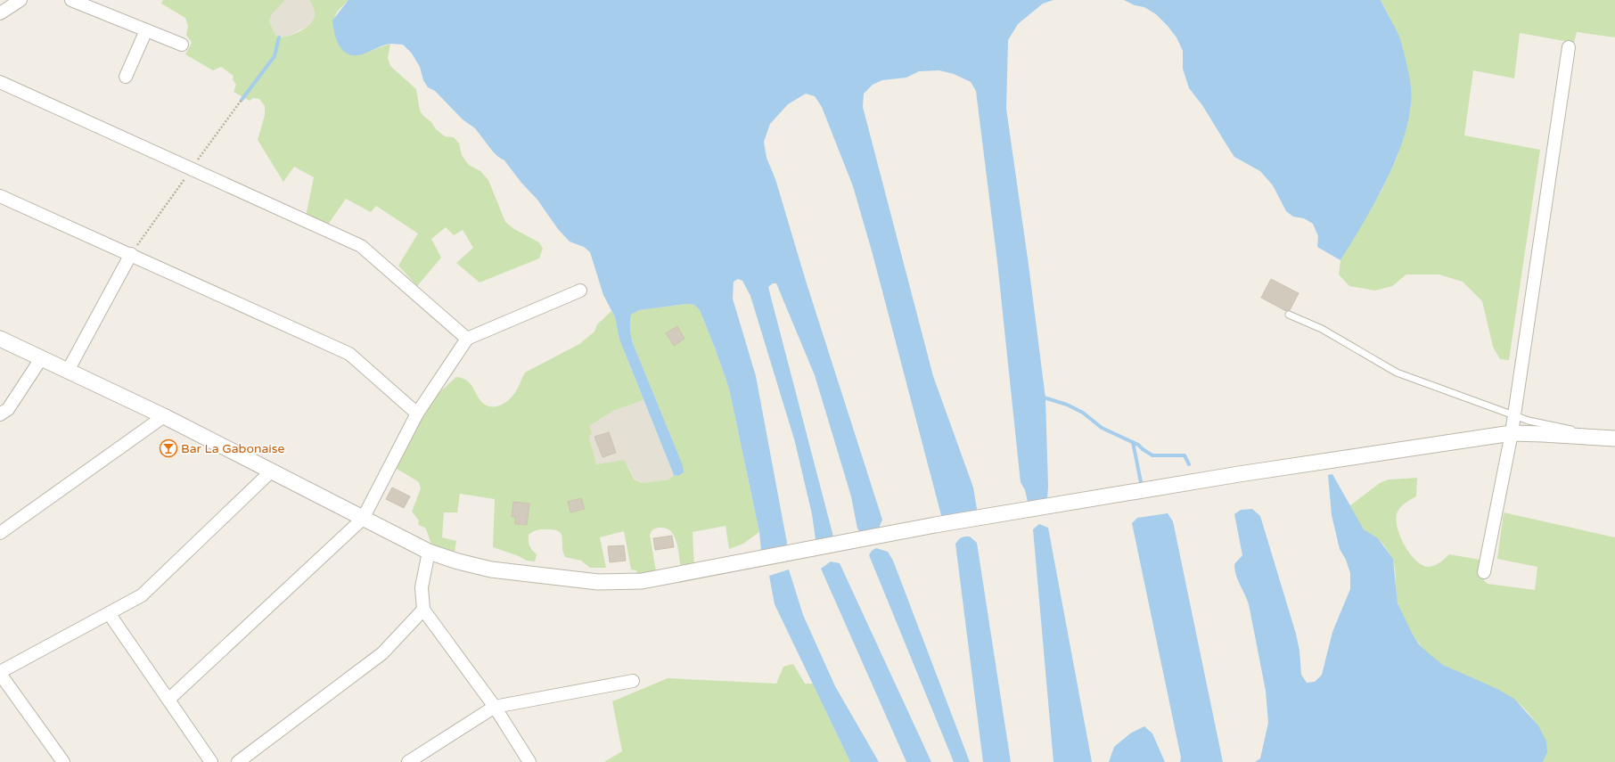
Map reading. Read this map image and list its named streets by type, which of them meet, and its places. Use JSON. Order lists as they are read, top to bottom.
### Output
{
  "places": {
    "bar": ["Bar La Gabonaise"]
  }
}
